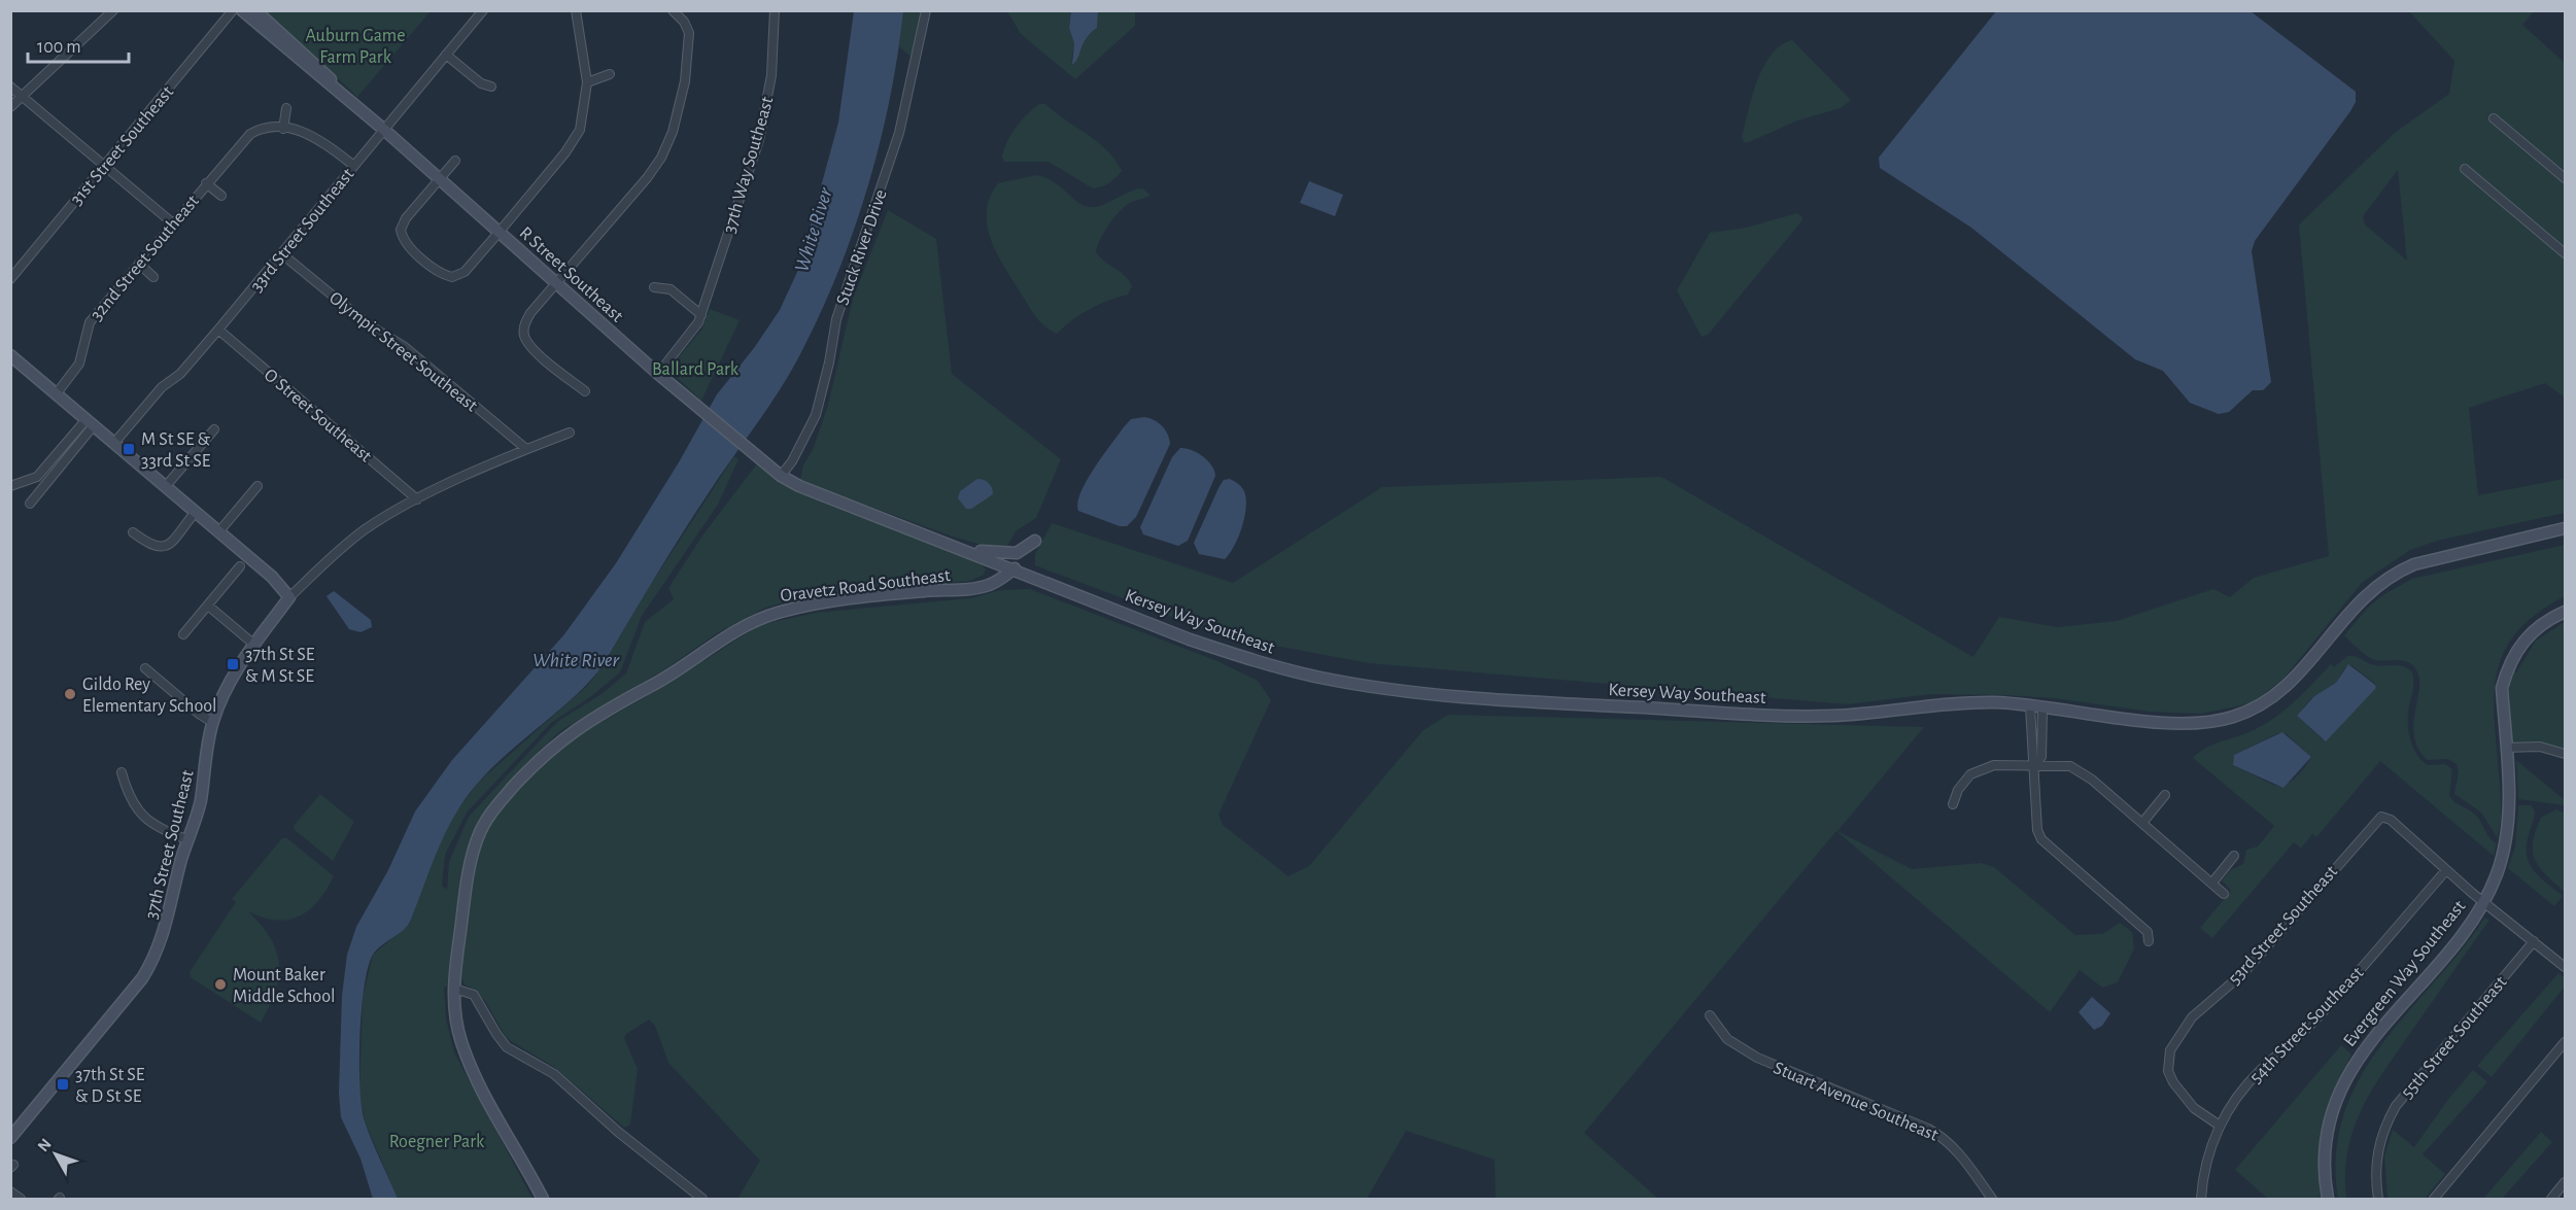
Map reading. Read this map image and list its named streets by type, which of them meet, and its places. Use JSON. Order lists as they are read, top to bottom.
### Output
{
  "streets": {
    "street": [
      "31st Street Southeast",
      "37th Way Southeast",
      "33rd Street Southeast",
      "Stuck River Drive",
      "32nd Street Southeast",
      "R Street Southeast",
      "Olympic Street Southeast",
      "O Street Southeast",
      "Oravetz Road Southeast",
      "Kersey Way Southeast",
      "37th Street Southeast",
      "53rd Street Southeast",
      "Evergreen Way Southeast",
      "54th Street Southeast",
      "55th Street Southeast",
      "Stuart Avenue Southeast"
    ]
  },
  "crossings": [
    ["33rd Street Southeast", "R Street Southeast"],
    ["33rd Street Southeast", "Olympic Street Southeast"],
    ["33rd Street Southeast", "O Street Southeast"],
    ["Stuck River Drive", "R Street Southeast"],
    ["Stuck River Drive", "Kersey Way Southeast"],
    ["R Street Southeast", "Kersey Way Southeast"],
    ["Olympic Street Southeast", "37th Street Southeast"],
    ["O Street Southeast", "37th Street Southeast"],
    ["Oravetz Road Southeast", "Kersey Way Southeast"],
    ["53rd Street Southeast", "54th Street Southeast"]
  ],
  "water": ["White River"],
  "parks": ["Auburn Game Farm Park", "Ballard Park", "Roegner Park"],
  "places": {
    "transit": ["M St SE & 33rd St SE", "37th St SE & M St SE", "37th St SE & D St SE"],
    "other": ["Gildo Rey Elementary School", "Mount Baker Middle School"]
  },
  "scale_bar": "100 m",
  "north": "top left"
}
